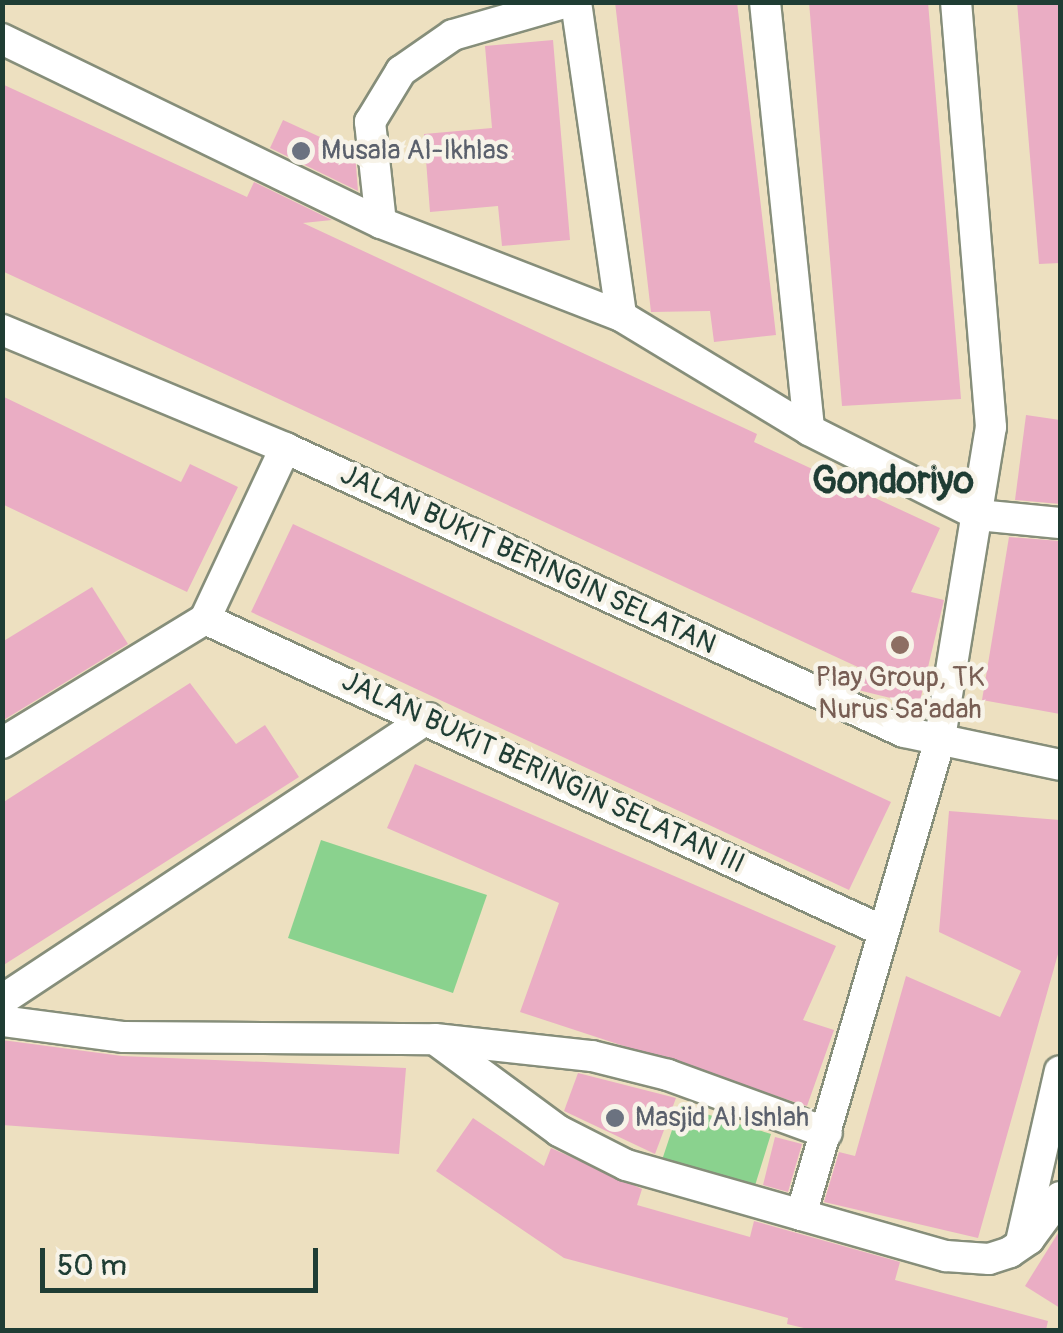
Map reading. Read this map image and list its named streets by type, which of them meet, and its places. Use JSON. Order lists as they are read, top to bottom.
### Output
{
  "streets": {
    "street": ["JALAN BUKIT BERINGIN SELATAN", "JALAN BUKIT BERINGIN SELATAN III"]
  },
  "districts": ["Gondoriyo"],
  "places": ["Musala Al-Ikhlas", "Play Group, TK Nurus Sa'adah", "Masjid Al Ishlah"],
  "scale_bar": "50 m"
}
